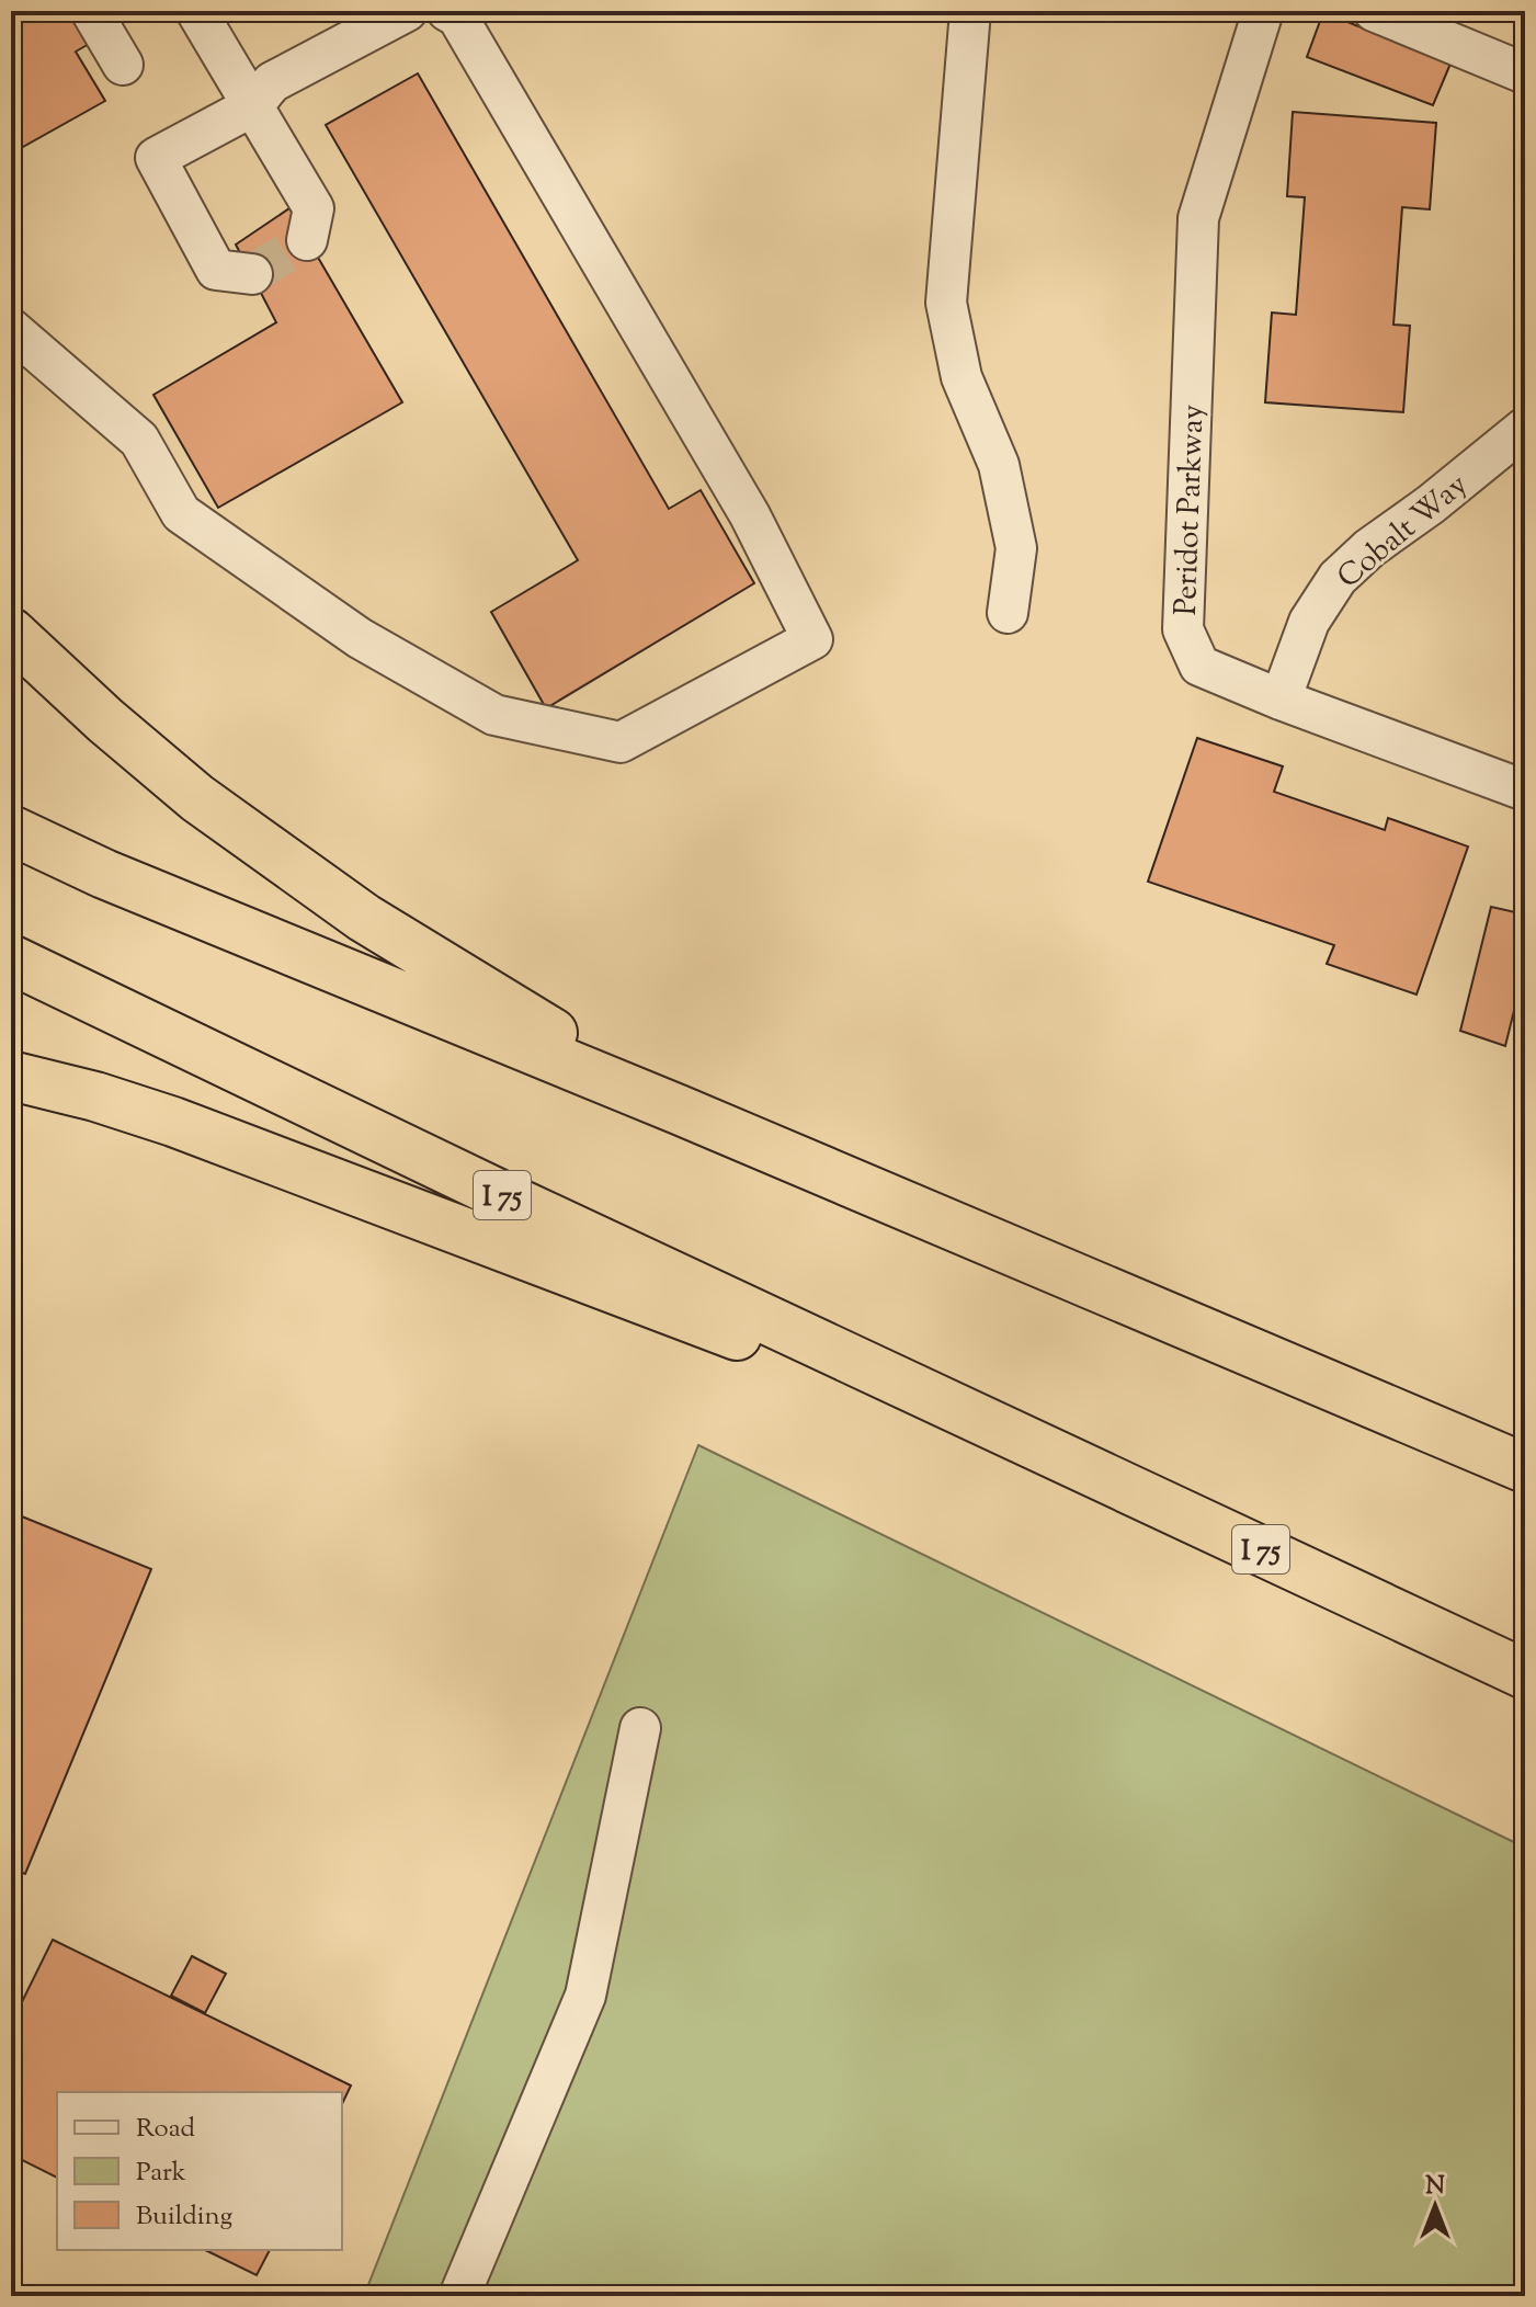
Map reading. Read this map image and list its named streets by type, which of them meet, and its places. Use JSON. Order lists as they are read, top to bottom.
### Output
{
  "streets": {
    "highway": ["I 75"],
    "street": ["Peridot Parkway", "Cobalt Way"]
  },
  "crossings": [
    ["Peridot Parkway", "Cobalt Way"]
  ],
  "legend": ["Road", "Park", "Building"],
  "north": "top"
}
